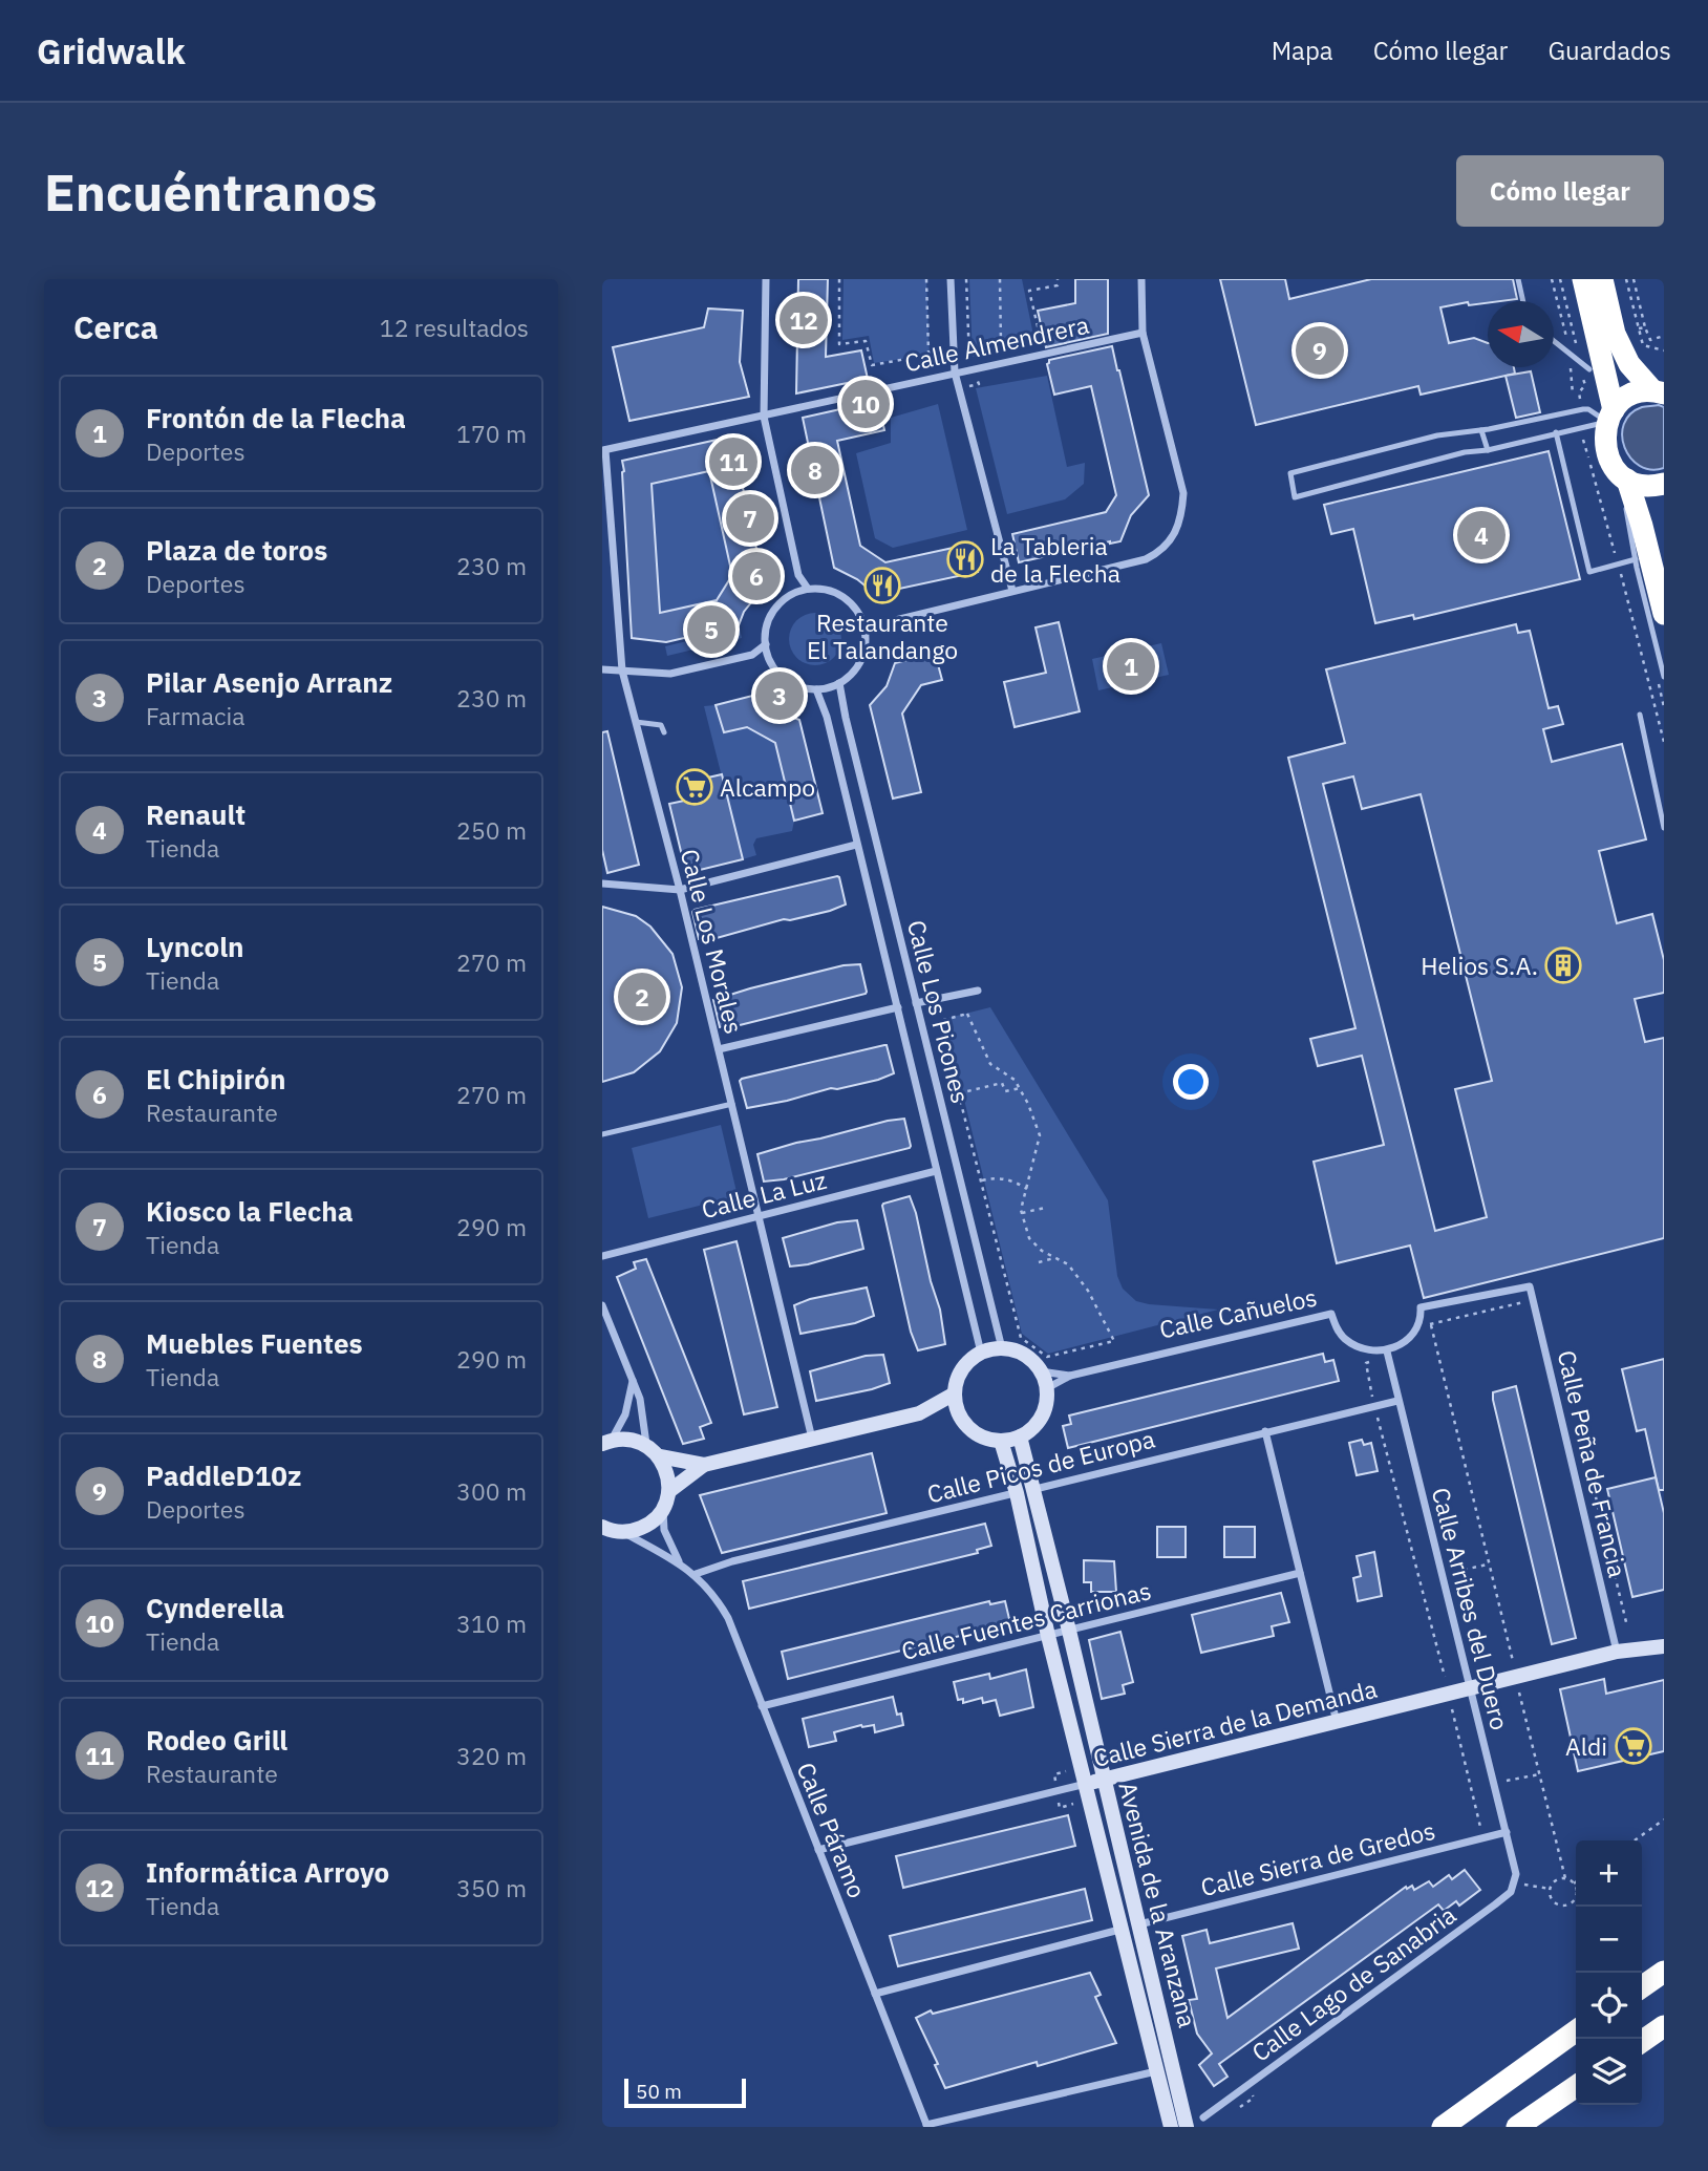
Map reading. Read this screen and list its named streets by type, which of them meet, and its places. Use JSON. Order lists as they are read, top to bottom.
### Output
{
  "streets": {
    "street": [
      "Calle Almendrera",
      "Calle Los Morales",
      "Calle Los Picones",
      "Calle La Luz",
      "Calle Cañuelos",
      "Calle Peña de Francia",
      "Calle Picos de Europa",
      "Calle Arribes del Duero",
      "Calle Fuentes Carrionas",
      "Calle Sierra de la Demanda",
      "Calle Páramo",
      "Calle Sierra de Gredos",
      "Avenida de la Aranzana",
      "Calle Lago de Sanabria"
    ]
  },
  "crossings": [
    ["Calle Almendrera", "Calle Los Morales"],
    ["Calle Los Morales", "Calle La Luz"],
    ["Calle Los Picones", "Calle La Luz"],
    ["Calle Los Picones", "Calle Cañuelos"],
    ["Calle Los Picones", "Avenida de la Aranzana"],
    ["Calle Cañuelos", "Calle Peña de Francia"],
    ["Calle Cañuelos", "Calle Arribes del Duero"],
    ["Calle Cañuelos", "Avenida de la Aranzana"],
    ["Calle Peña de Francia", "Calle Arribes del Duero"],
    ["Calle Peña de Francia", "Calle Sierra de la Demanda"],
    ["Calle Picos de Europa", "Calle Arribes del Duero"],
    ["Calle Picos de Europa", "Calle Páramo"],
    ["Calle Picos de Europa", "Avenida de la Aranzana"],
    ["Calle Arribes del Duero", "Calle Sierra de la Demanda"],
    ["Calle Arribes del Duero", "Calle Sierra de Gredos"],
    ["Calle Arribes del Duero", "Calle Lago de Sanabria"],
    ["Calle Fuentes Carrionas", "Calle Páramo"],
    ["Calle Fuentes Carrionas", "Avenida de la Aranzana"],
    ["Calle Sierra de la Demanda", "Calle Páramo"],
    ["Calle Sierra de la Demanda", "Avenida de la Aranzana"],
    ["Calle Sierra de Gredos", "Avenida de la Aranzana"]
  ],
  "places": {
    "restaurant": ["La Tableria de la Flecha", "Restaurante El Talandango"],
    "supermarket": ["Alcampo", "Aldi"],
    "building": ["Helios S.A."]
  },
  "scale_bar": "50 m",
  "north": "left",
  "page": {
    "header": "Gridwalk",
    "nav": ["Mapa", "Cómo llegar", "Guardados"],
    "buttons": "Cómo llegar",
    "title": "Encuéntranos",
    "heading": ["Cerca", "12 resultados"],
    "pins": [
      "12",
      "9",
      "10",
      "11",
      "8",
      "7",
      "4",
      "6",
      "5",
      "1",
      "3",
      "2"
    ],
    "list": [
      {
        "mark": "1",
        "name": "Frontón de la Flecha",
        "note": "Deportes",
        "value": "170 m"
      },
      {
        "mark": "2",
        "name": "Plaza de toros",
        "note": "Deportes",
        "value": "230 m"
      },
      {
        "mark": "3",
        "name": "Pilar Asenjo Arranz",
        "note": "Farmacia",
        "value": "230 m"
      },
      {
        "mark": "4",
        "name": "Renault",
        "note": "Tienda",
        "value": "250 m"
      },
      {
        "mark": "5",
        "name": "Lyncoln",
        "note": "Tienda",
        "value": "270 m"
      },
      {
        "mark": "6",
        "name": "El Chipirón",
        "note": "Restaurante",
        "value": "270 m"
      },
      {
        "mark": "7",
        "name": "Kiosco la Flecha",
        "note": "Tienda",
        "value": "290 m"
      },
      {
        "mark": "8",
        "name": "Muebles Fuentes",
        "note": "Tienda",
        "value": "290 m"
      },
      {
        "mark": "9",
        "name": "PaddleD10z",
        "note": "Deportes",
        "value": "300 m"
      },
      {
        "mark": "10",
        "name": "Cynderella",
        "note": "Tienda",
        "value": "310 m"
      },
      {
        "mark": "11",
        "name": "Rodeo Grill",
        "note": "Restaurante",
        "value": "320 m"
      },
      {
        "mark": "12",
        "name": "Informática Arroyo",
        "note": "Tienda",
        "value": "350 m"
      }
    ],
    "map_buttons": ["+", "−"],
    "scale": "50 m"
  }
}
